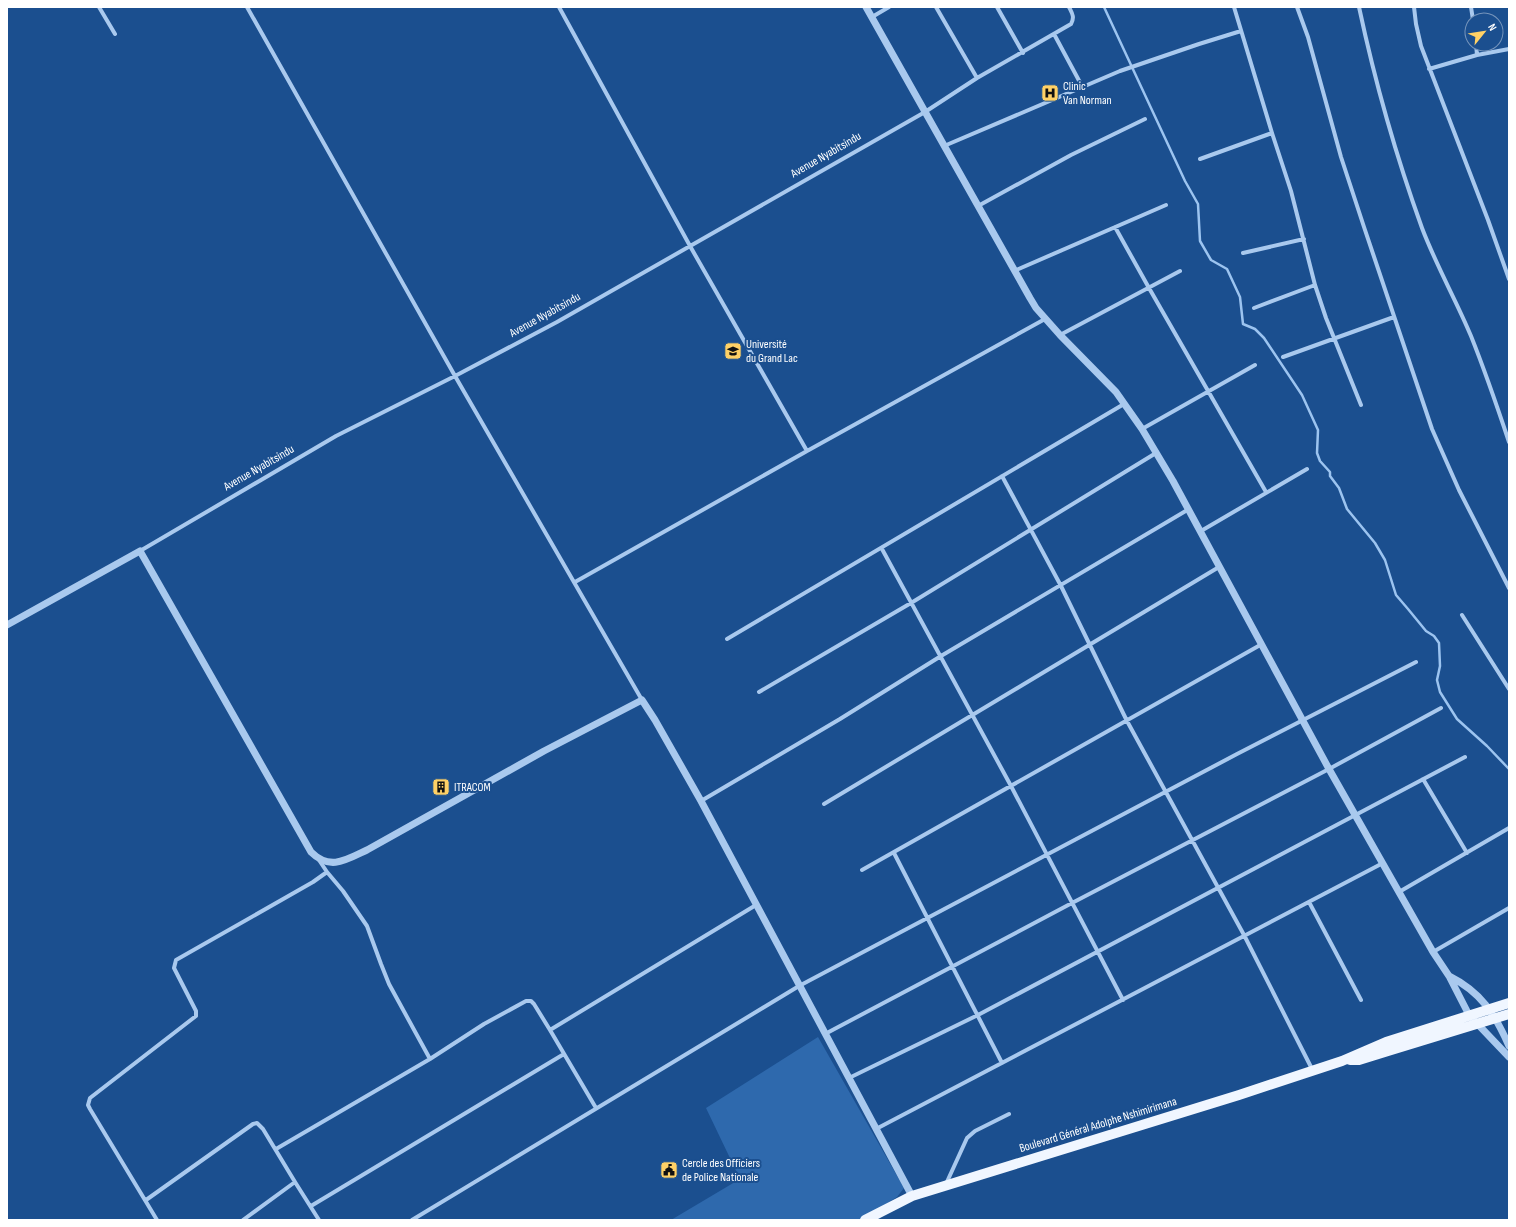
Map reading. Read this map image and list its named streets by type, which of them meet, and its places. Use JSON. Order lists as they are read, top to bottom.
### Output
{
  "streets": {
    "main road": ["Boulevard Général Adolphe Nshimirimana"],
    "street": ["Avenue Nyabitsindu"]
  },
  "places": {
    "hospital": ["Clinic Van Norman"],
    "school or university": ["Université du Grand Lac"],
    "building": ["ITRACOM"],
    "public building": ["Cercle des Officiers de Police Nationale"]
  },
  "north": "top right"
}
